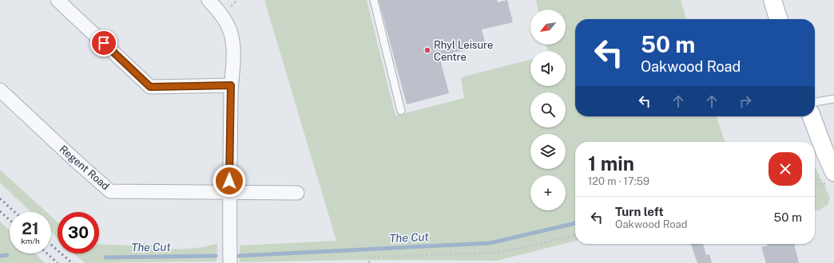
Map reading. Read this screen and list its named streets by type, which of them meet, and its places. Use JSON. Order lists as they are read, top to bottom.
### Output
{
  "streets": {
    "street": ["Regent Road"]
  },
  "water": ["The Cut"],
  "places": ["Rhyl Leisure Centre"],
  "north": "bottom left",
  "page": {
    "map_buttons": "+",
    "turn": ["50 m", "Oakwood Road"],
    "heading": ["1 min", "120 m · 17:59"],
    "list": [
      {
        "name": "Turn left",
        "note": "Oakwood Road",
        "value": "50 m"
      }
    ],
    "speed": "21 km/h",
    "limit": "30"
  }
}
